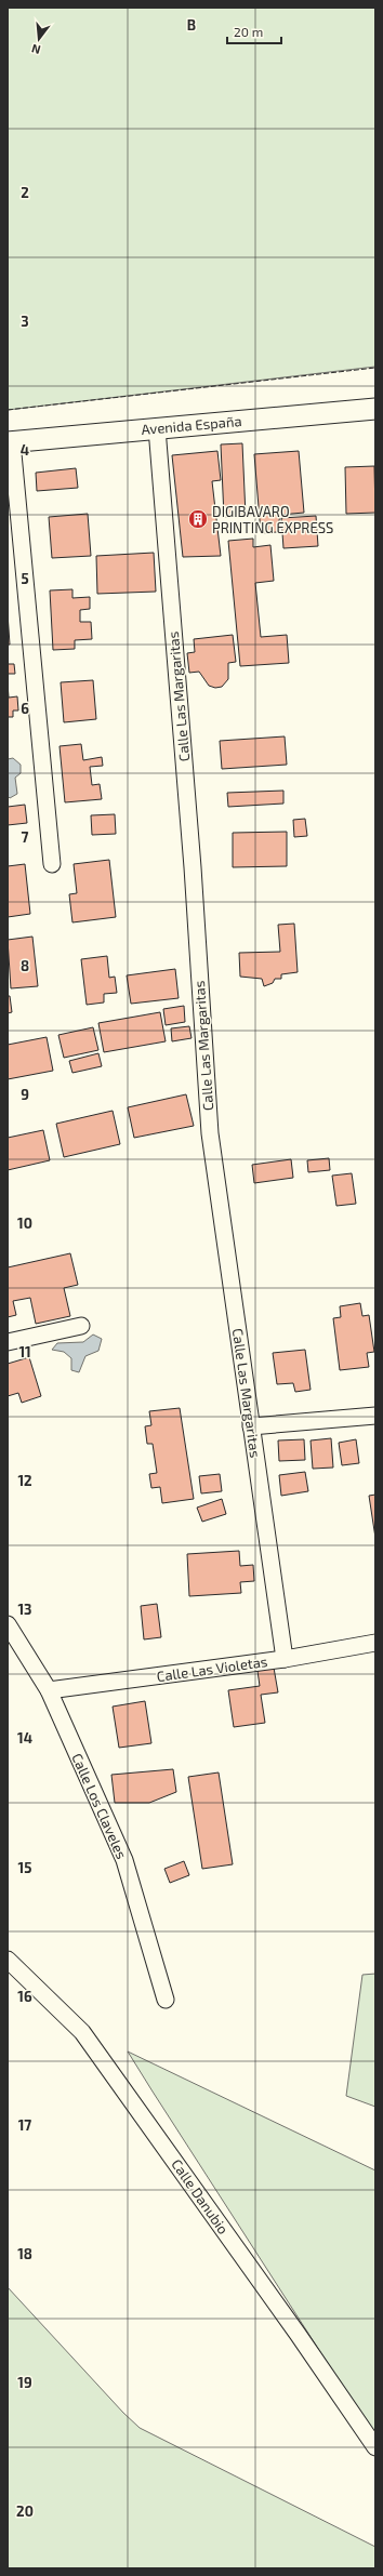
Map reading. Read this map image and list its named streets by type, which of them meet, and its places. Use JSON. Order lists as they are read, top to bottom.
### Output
{
  "streets": {
    "street": [
      "Avenida España",
      "Calle Las Margaritas",
      "Calle Las Violetas",
      "Calle Los Claveles",
      "Calle Danubio"
    ]
  },
  "crossings": [
    ["Avenida España", "Calle Las Margaritas"],
    ["Calle Las Margaritas", "Calle Las Violetas"],
    ["Calle Las Violetas", "Calle Los Claveles"]
  ],
  "places": {
    "building": ["DIGIBAVARO PRINTING EXPRESS"]
  },
  "scale_bar": "20 m",
  "north": "bottom",
  "grid": {
    "columns": ["B"],
    "rows": [
      "2",
      "3",
      "4",
      "5",
      "6",
      "7",
      "8",
      "9",
      "10",
      "11",
      "12",
      "13",
      "14",
      "15",
      "16",
      "17",
      "18",
      "19",
      "20"
    ]
  }
}
